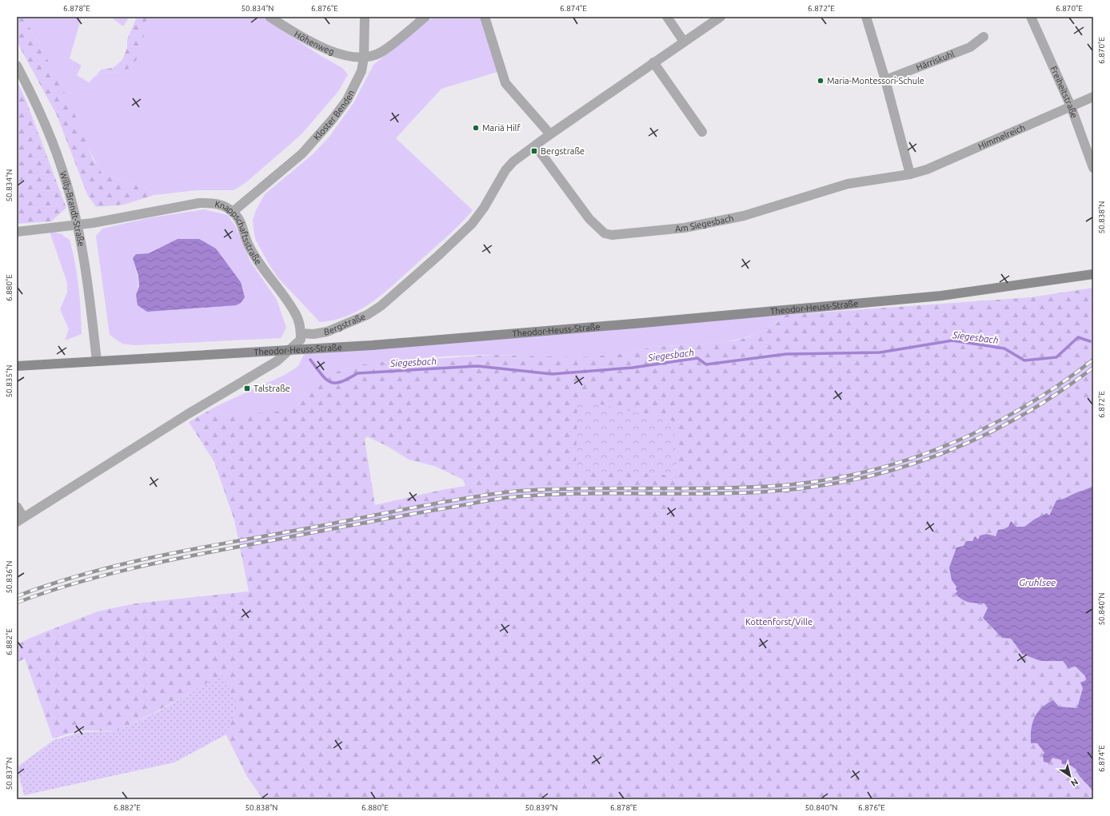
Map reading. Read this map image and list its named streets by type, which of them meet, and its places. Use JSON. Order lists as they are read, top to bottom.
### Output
{
  "streets": {
    "main road": ["Theodor-Heuss-Straße"],
    "street": [
      "Höhenweg",
      "Härriskuhl",
      "Freiheitstraße",
      "Kloster Benden",
      "Himmelreich",
      "Willy-Brandt-Straße",
      "Am Siegesbach",
      "Knappschaftsstraße",
      "Bergstraße"
    ]
  },
  "crossings": [
    ["Höhenweg", "Kloster Benden"],
    ["Freiheitstraße", "Himmelreich"],
    ["Kloster Benden", "Knappschaftsstraße"],
    ["Himmelreich", "Am Siegesbach"],
    ["Willy-Brandt-Straße", "Knappschaftsstraße"],
    ["Willy-Brandt-Straße", "Theodor-Heuss-Straße"],
    ["Am Siegesbach", "Bergstraße"],
    ["Knappschaftsstraße", "Bergstraße"]
  ],
  "water": ["Siegesbach", "Gruhlsee"],
  "parks": ["Kottenforst/Ville"],
  "places": {
    "other": ["Maria-Montessori-Schule", "Mariä Hilf"],
    "transit": ["Bergstraße", "Talstraße"]
  },
  "north": "bottom right",
  "coordinates": [
    "6.878°E",
    "50.834°N",
    "6.876°E",
    "6.874°E",
    "6.872°E",
    "6.870°E",
    "50.838°N",
    "6.880°E",
    "50.835°N",
    "50.836°N",
    "50.840°N",
    "6.882°E",
    "50.837°N",
    "50.839°N"
  ]
}
